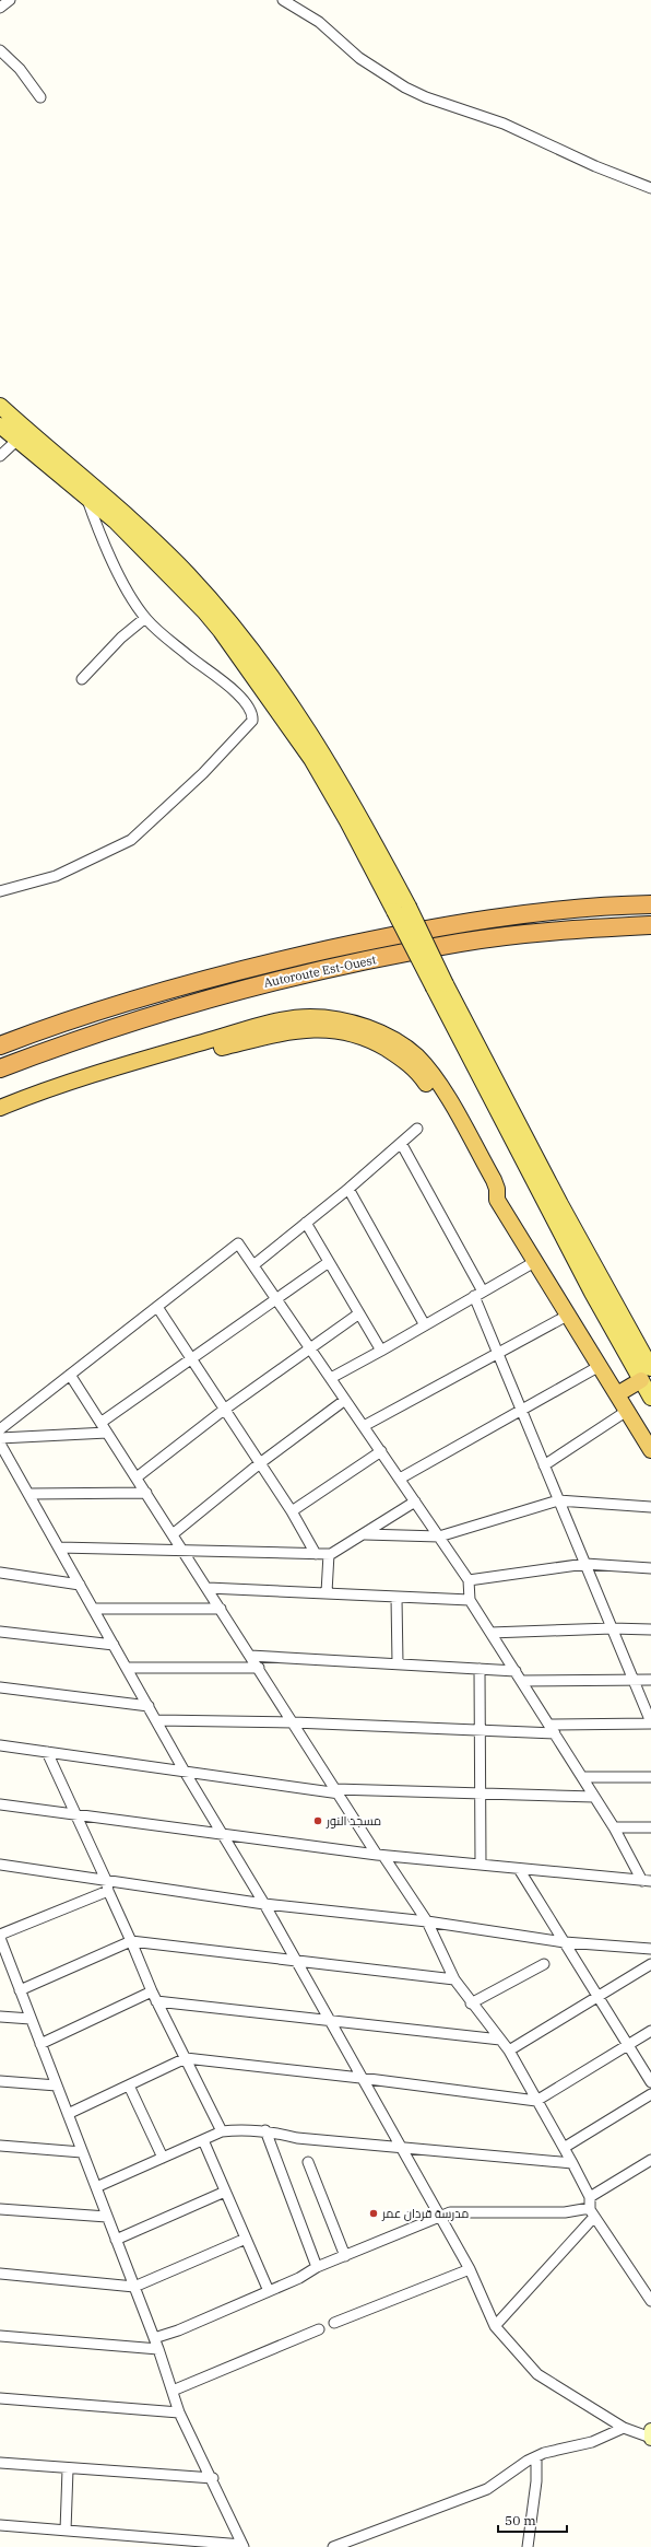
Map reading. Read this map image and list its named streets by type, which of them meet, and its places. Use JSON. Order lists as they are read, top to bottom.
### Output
{
  "streets": {
    "highway": ["Autoroute Est-Ouest"]
  },
  "places": ["مسجد النور", "مدرسة قردان عمر"],
  "scale_bar": "50 m"
}
